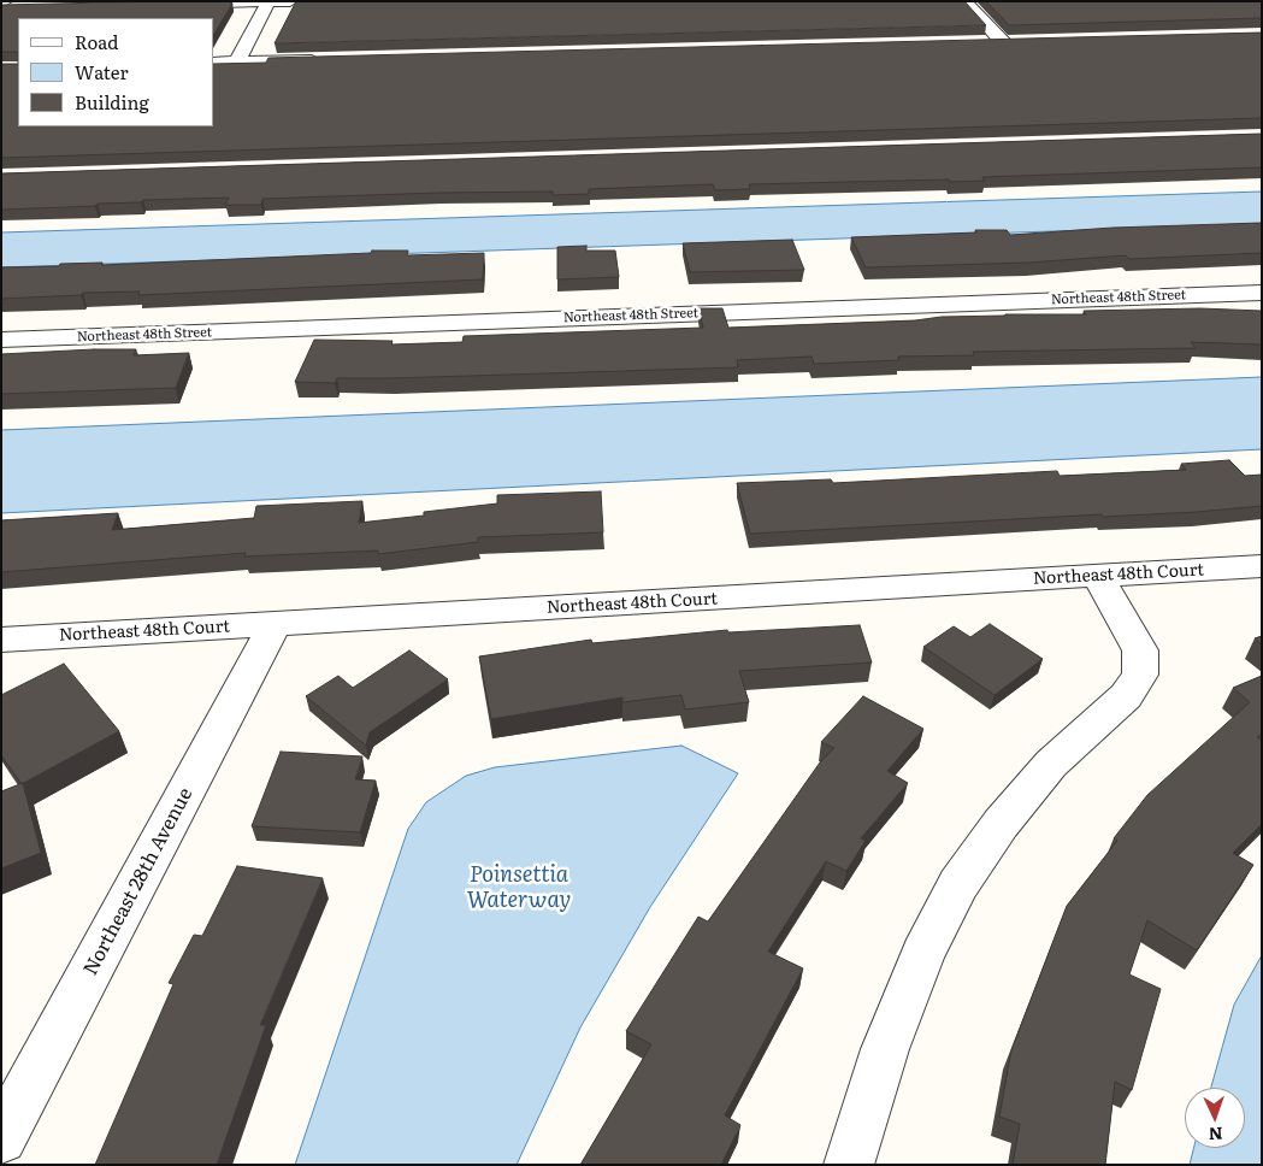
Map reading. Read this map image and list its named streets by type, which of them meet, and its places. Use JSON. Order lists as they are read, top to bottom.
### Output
{
  "streets": {
    "street": ["Northeast 48th Street", "Northeast 48th Court", "Northeast 28th Avenue"]
  },
  "crossings": [
    ["Northeast 48th Court", "Northeast 28th Avenue"]
  ],
  "water": ["Poinsettia Waterway"],
  "legend": ["Road", "Water", "Building"],
  "north": "bottom"
}
